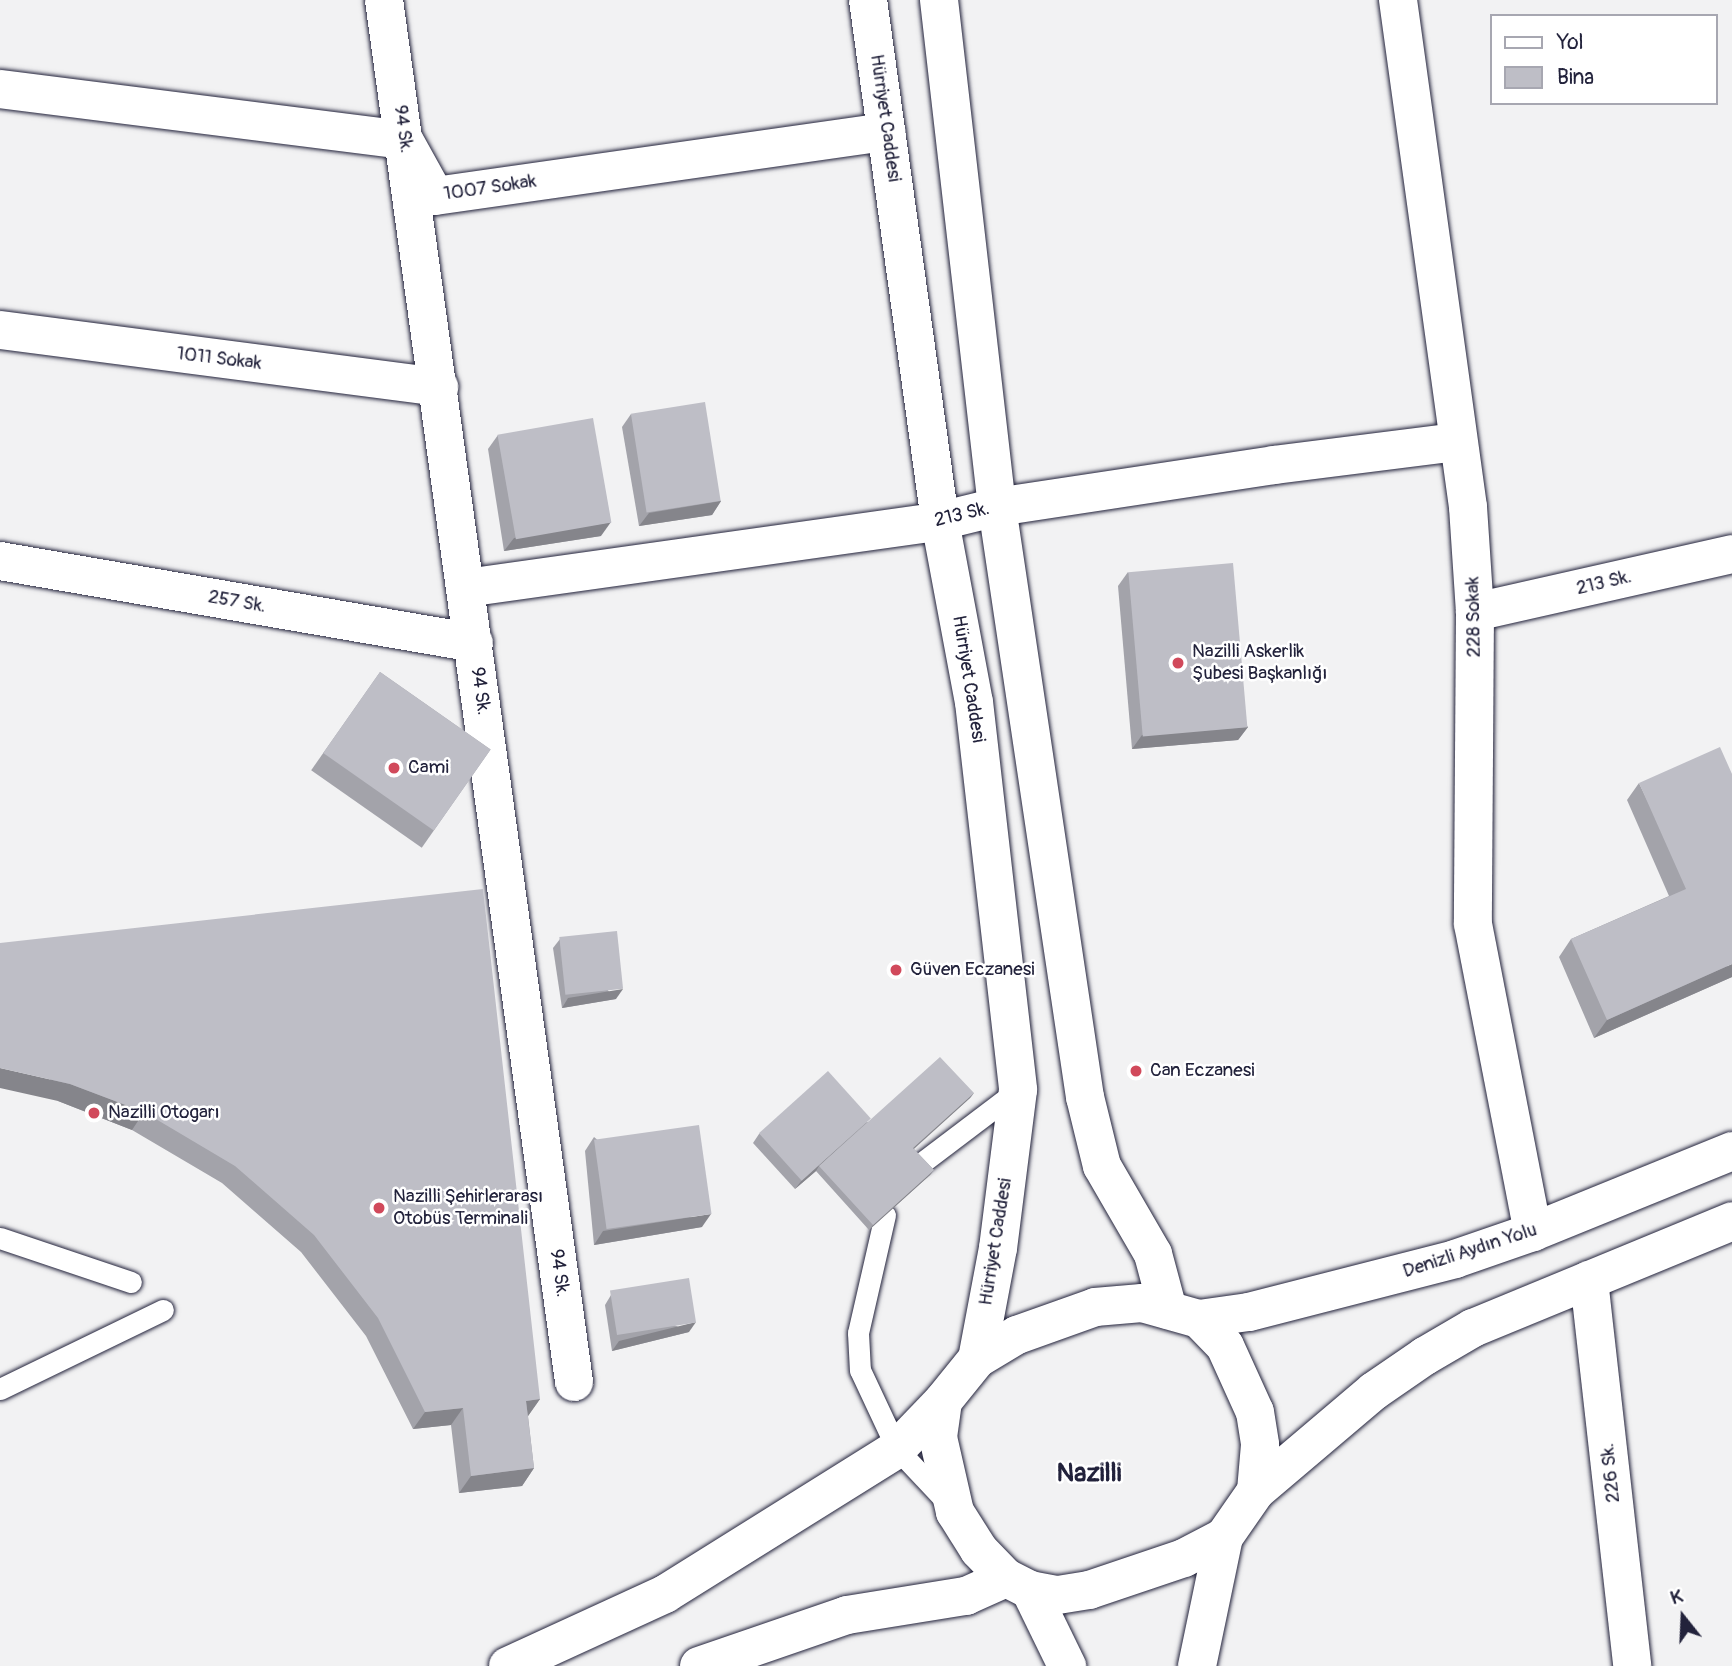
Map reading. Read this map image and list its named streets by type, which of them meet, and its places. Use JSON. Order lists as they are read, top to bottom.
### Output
{
  "streets": {
    "main road": [
      "Hürriyet Caddesi",
      "94 Sk.",
      "1007 Sokak",
      "1011 Sokak",
      "213 Sk.",
      "257 Sk.",
      "228 Sokak",
      "Denizli Aydın Yolu",
      "226 Sk."
    ]
  },
  "crossings": [
    ["Hürriyet Caddesi", "1007 Sokak"],
    ["Hürriyet Caddesi", "213 Sk."],
    ["94 Sk.", "1007 Sokak"],
    ["94 Sk.", "1011 Sokak"],
    ["94 Sk.", "213 Sk."],
    ["94 Sk.", "257 Sk."],
    ["213 Sk.", "228 Sokak"],
    ["228 Sokak", "Denizli Aydın Yolu"]
  ],
  "districts": ["Nazilli"],
  "places": [
    "Nazilli Askerlik Şubesi Başkanlığı",
    "Cami",
    "Güven Eczanesi",
    "Can Eczanesi",
    "Nazilli Otogarı",
    "Nazilli Şehirlerarası Otobüs Terminali"
  ],
  "legend": ["Yol", "Bina"],
  "north": "top"
}
